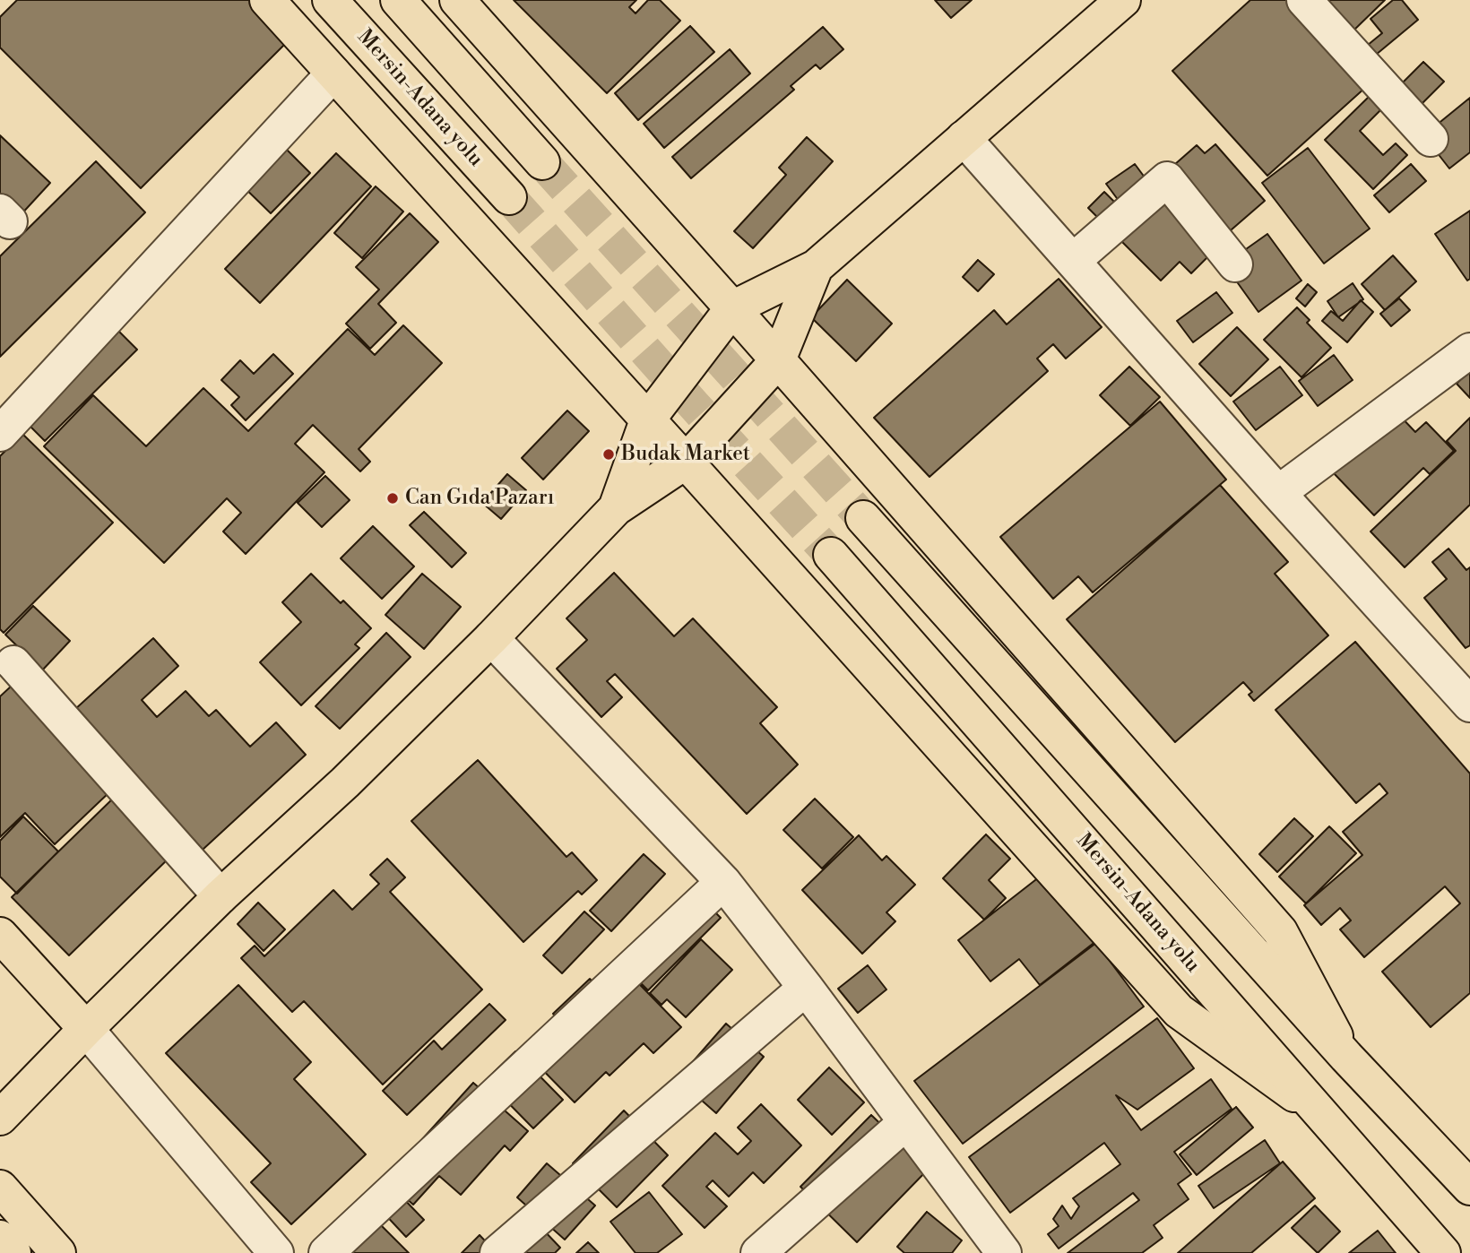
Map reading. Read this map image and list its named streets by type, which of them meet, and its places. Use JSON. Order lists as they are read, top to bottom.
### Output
{
  "streets": {
    "main road": ["Mersin-Adana yolu"]
  },
  "places": ["Budak Market", "Can Gıda Pazarı"]
}
